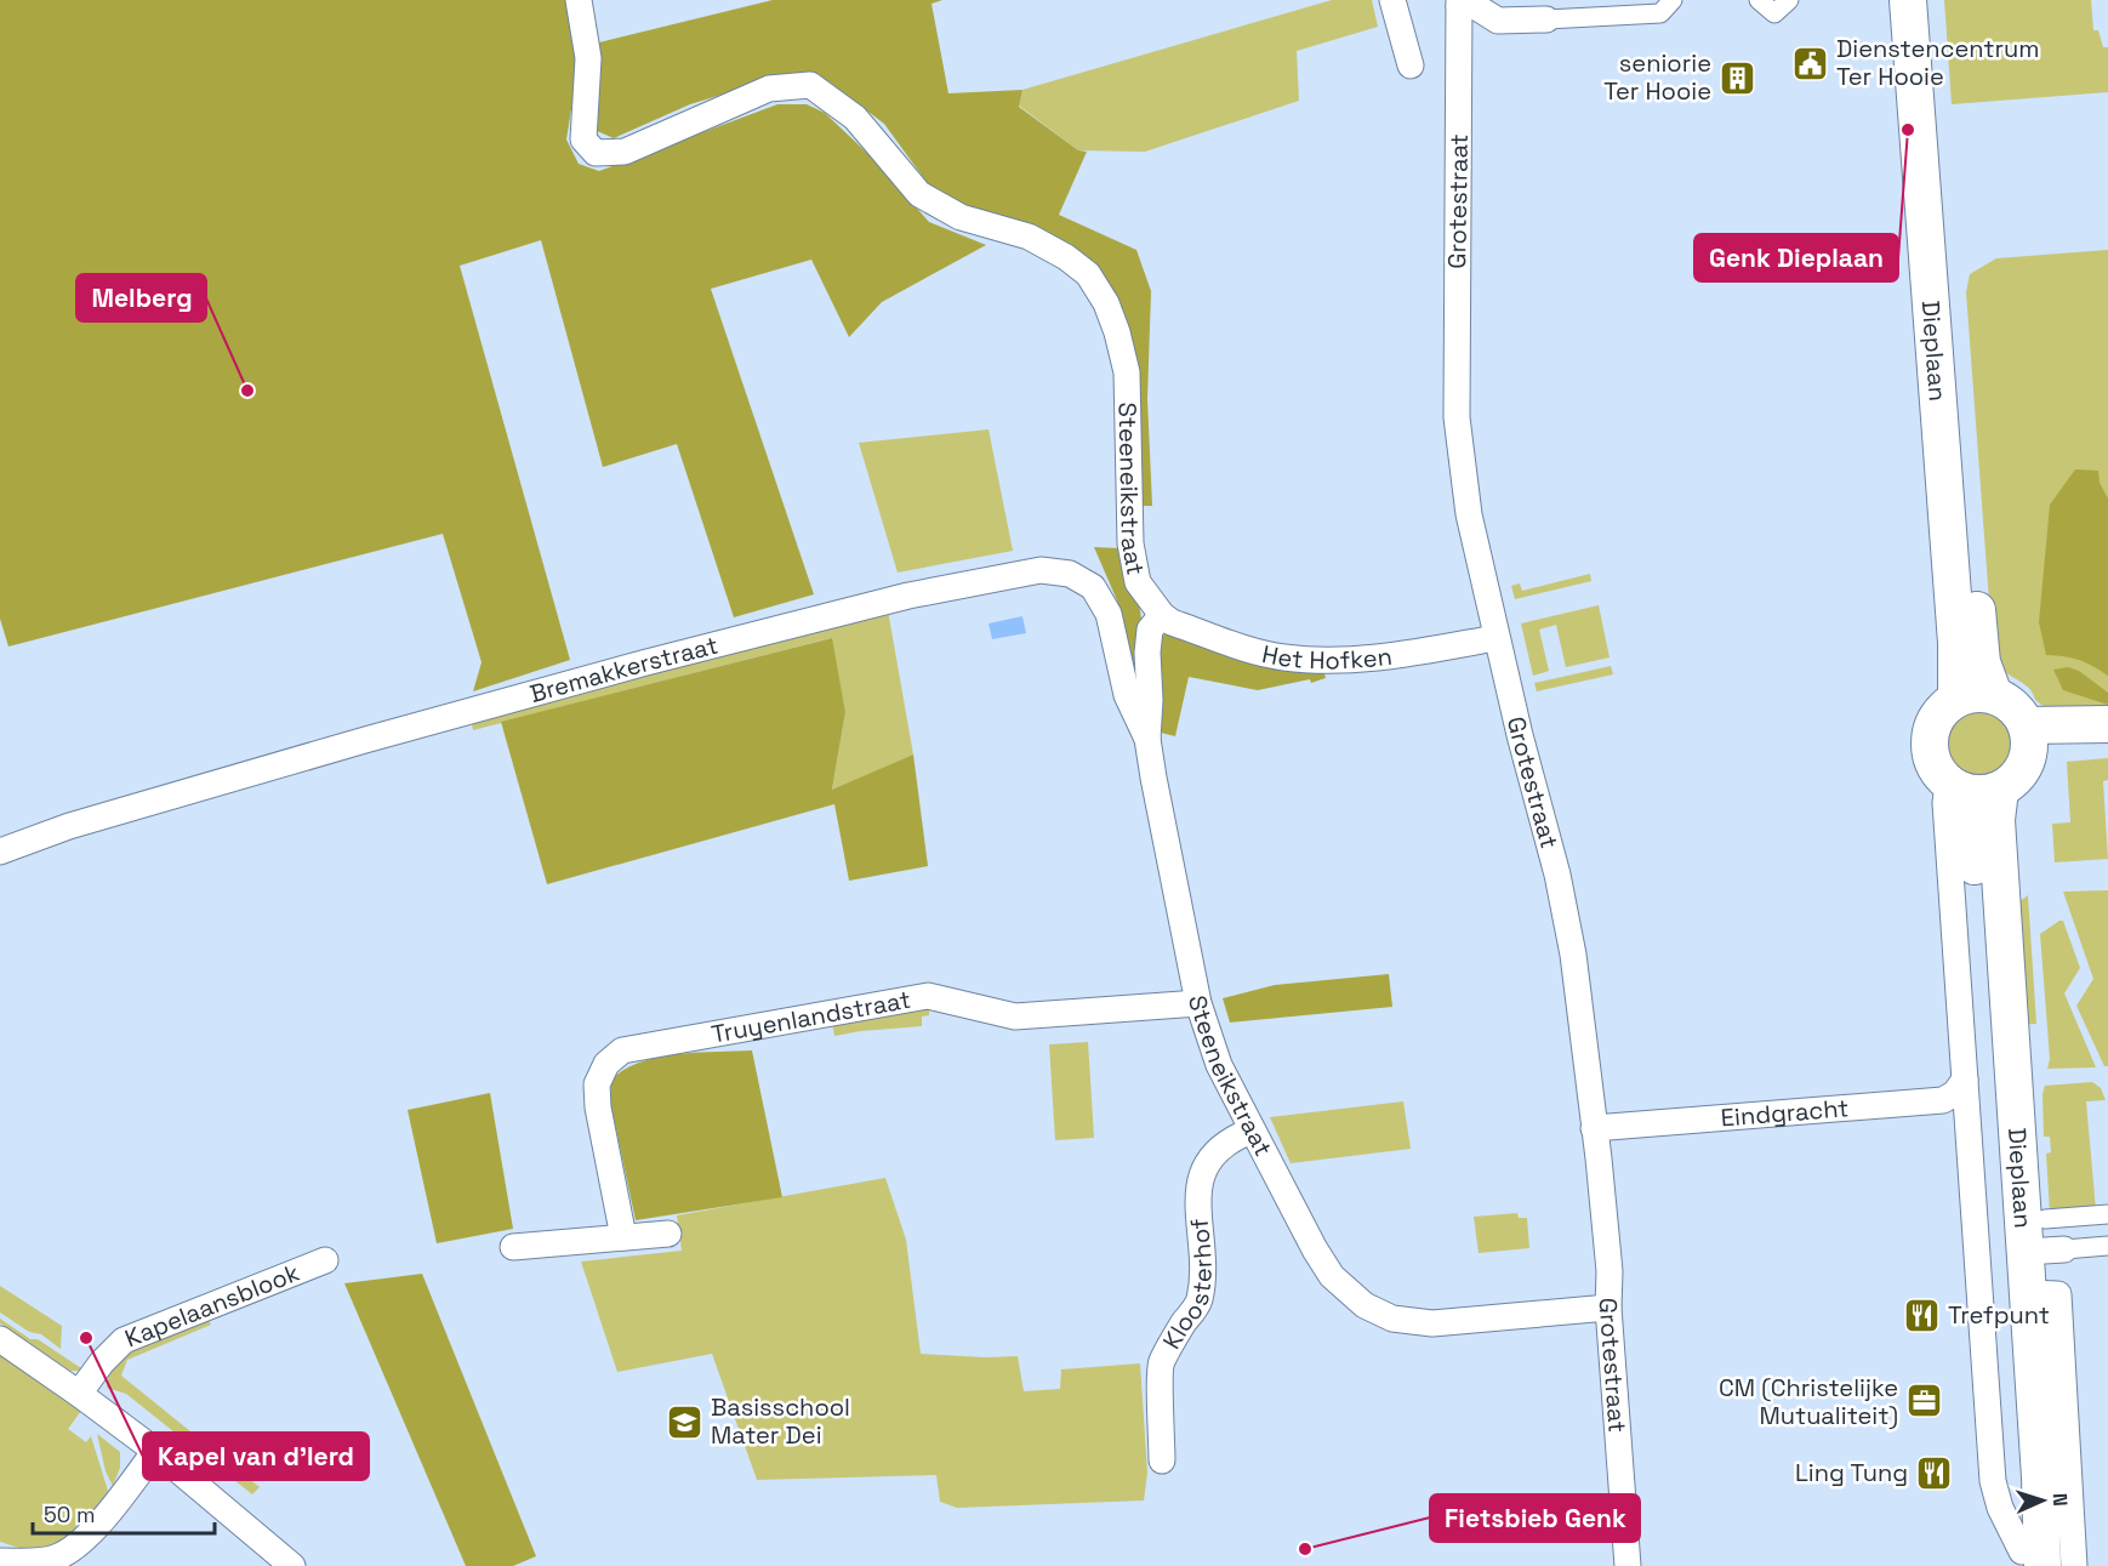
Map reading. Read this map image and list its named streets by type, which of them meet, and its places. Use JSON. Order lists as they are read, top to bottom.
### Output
{
  "streets": {
    "main road": ["Dieplaan"],
    "street": [
      "Grotestraat",
      "Steeneikstraat",
      "Het Hofken",
      "Bremakkerstraat",
      "Truyenlandstraat",
      "Eindgracht",
      "Kloosterhof",
      "Kapelaansblook"
    ]
  },
  "crossings": [
    ["Grotestraat", "Steeneikstraat"],
    ["Grotestraat", "Het Hofken"],
    ["Grotestraat", "Eindgracht"],
    ["Dieplaan", "Eindgracht"],
    ["Steeneikstraat", "Het Hofken"],
    ["Steeneikstraat", "Bremakkerstraat"],
    ["Steeneikstraat", "Truyenlandstraat"],
    ["Steeneikstraat", "Kloosterhof"]
  ],
  "places": {
    "public building": ["Dienstencentrum Ter Hooie"],
    "building": ["seniorie Ter Hooie"],
    "other": [
      "Genk Dieplaan",
      "Melberg",
      "Kapel van d'Ierd",
      "Fietsbieb Genk"
    ],
    "restaurant": ["Trefpunt", "Ling Tung"],
    "office": ["CM (Christelijke Mutualiteit)"],
    "school or university": ["Basisschool Mater Dei"]
  },
  "scale_bar": "50 m",
  "north": "right"
}
